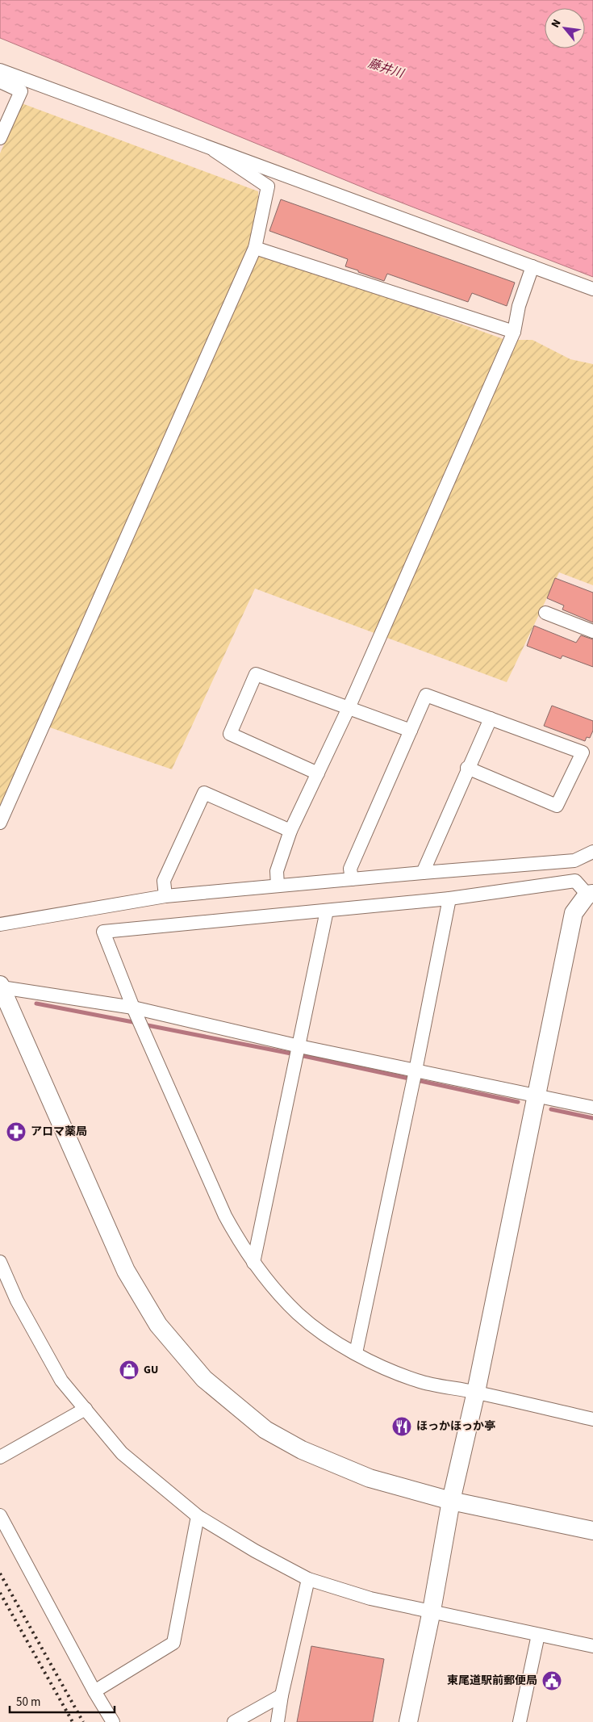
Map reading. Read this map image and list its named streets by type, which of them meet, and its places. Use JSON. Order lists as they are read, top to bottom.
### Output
{
  "water": ["藤井川"],
  "places": {
    "pharmacy": ["アロマ薬局"],
    "shop": ["GU"],
    "restaurant": ["ほっかほっか亭"],
    "public building": ["東尾道駅前郵便局"]
  },
  "scale_bar": "50 m",
  "north": "top left"
}
